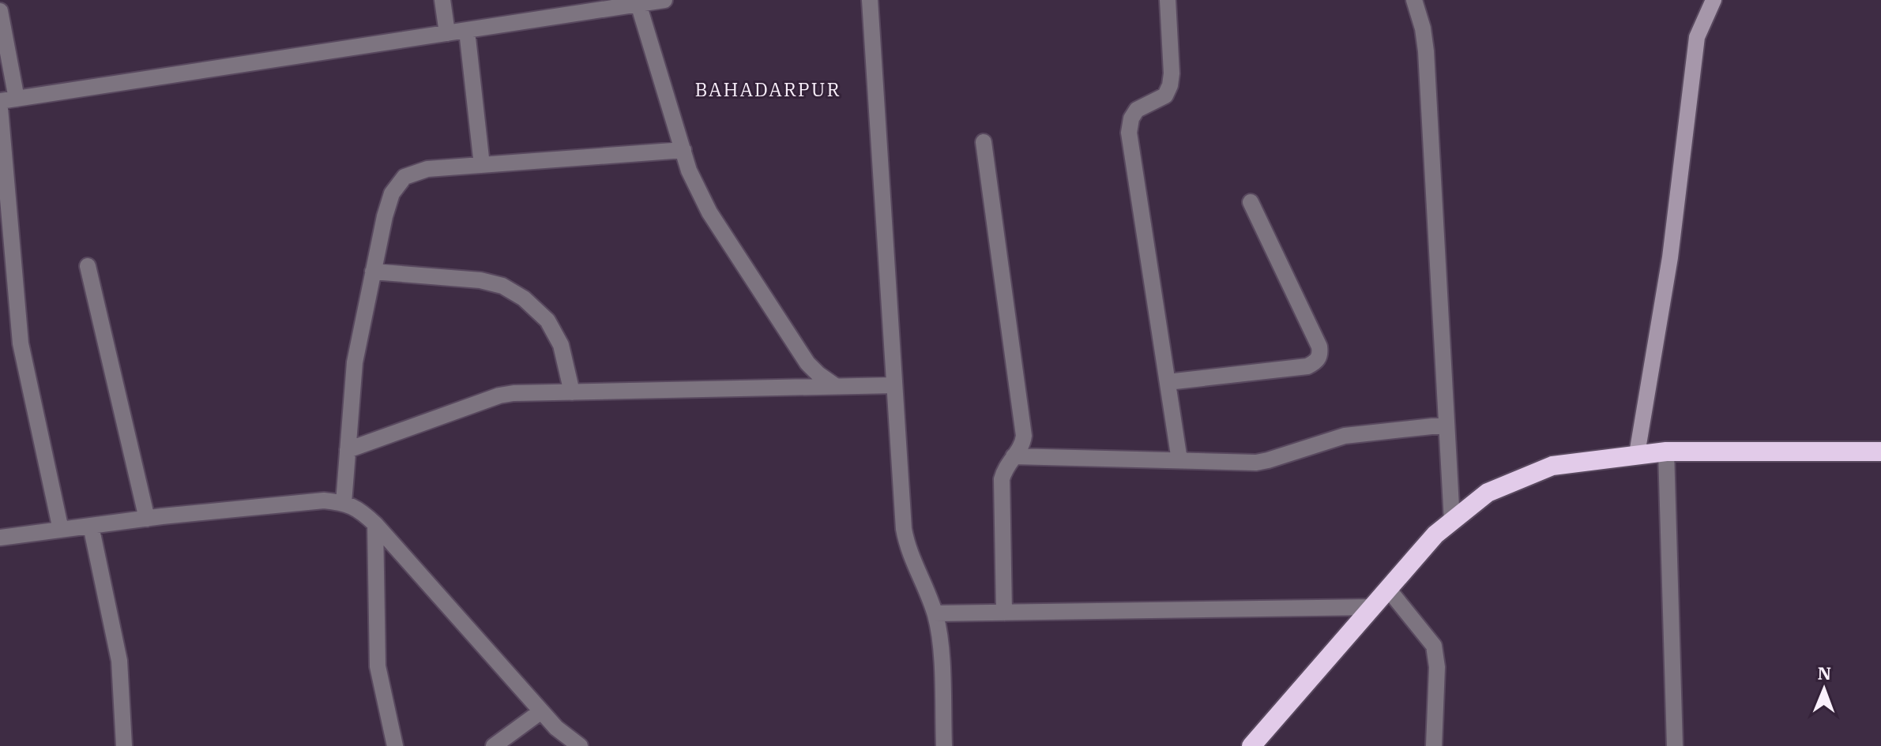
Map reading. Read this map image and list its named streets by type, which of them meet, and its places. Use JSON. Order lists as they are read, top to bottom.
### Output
{
  "districts": ["BAHADARPUR"],
  "north": "top"
}
